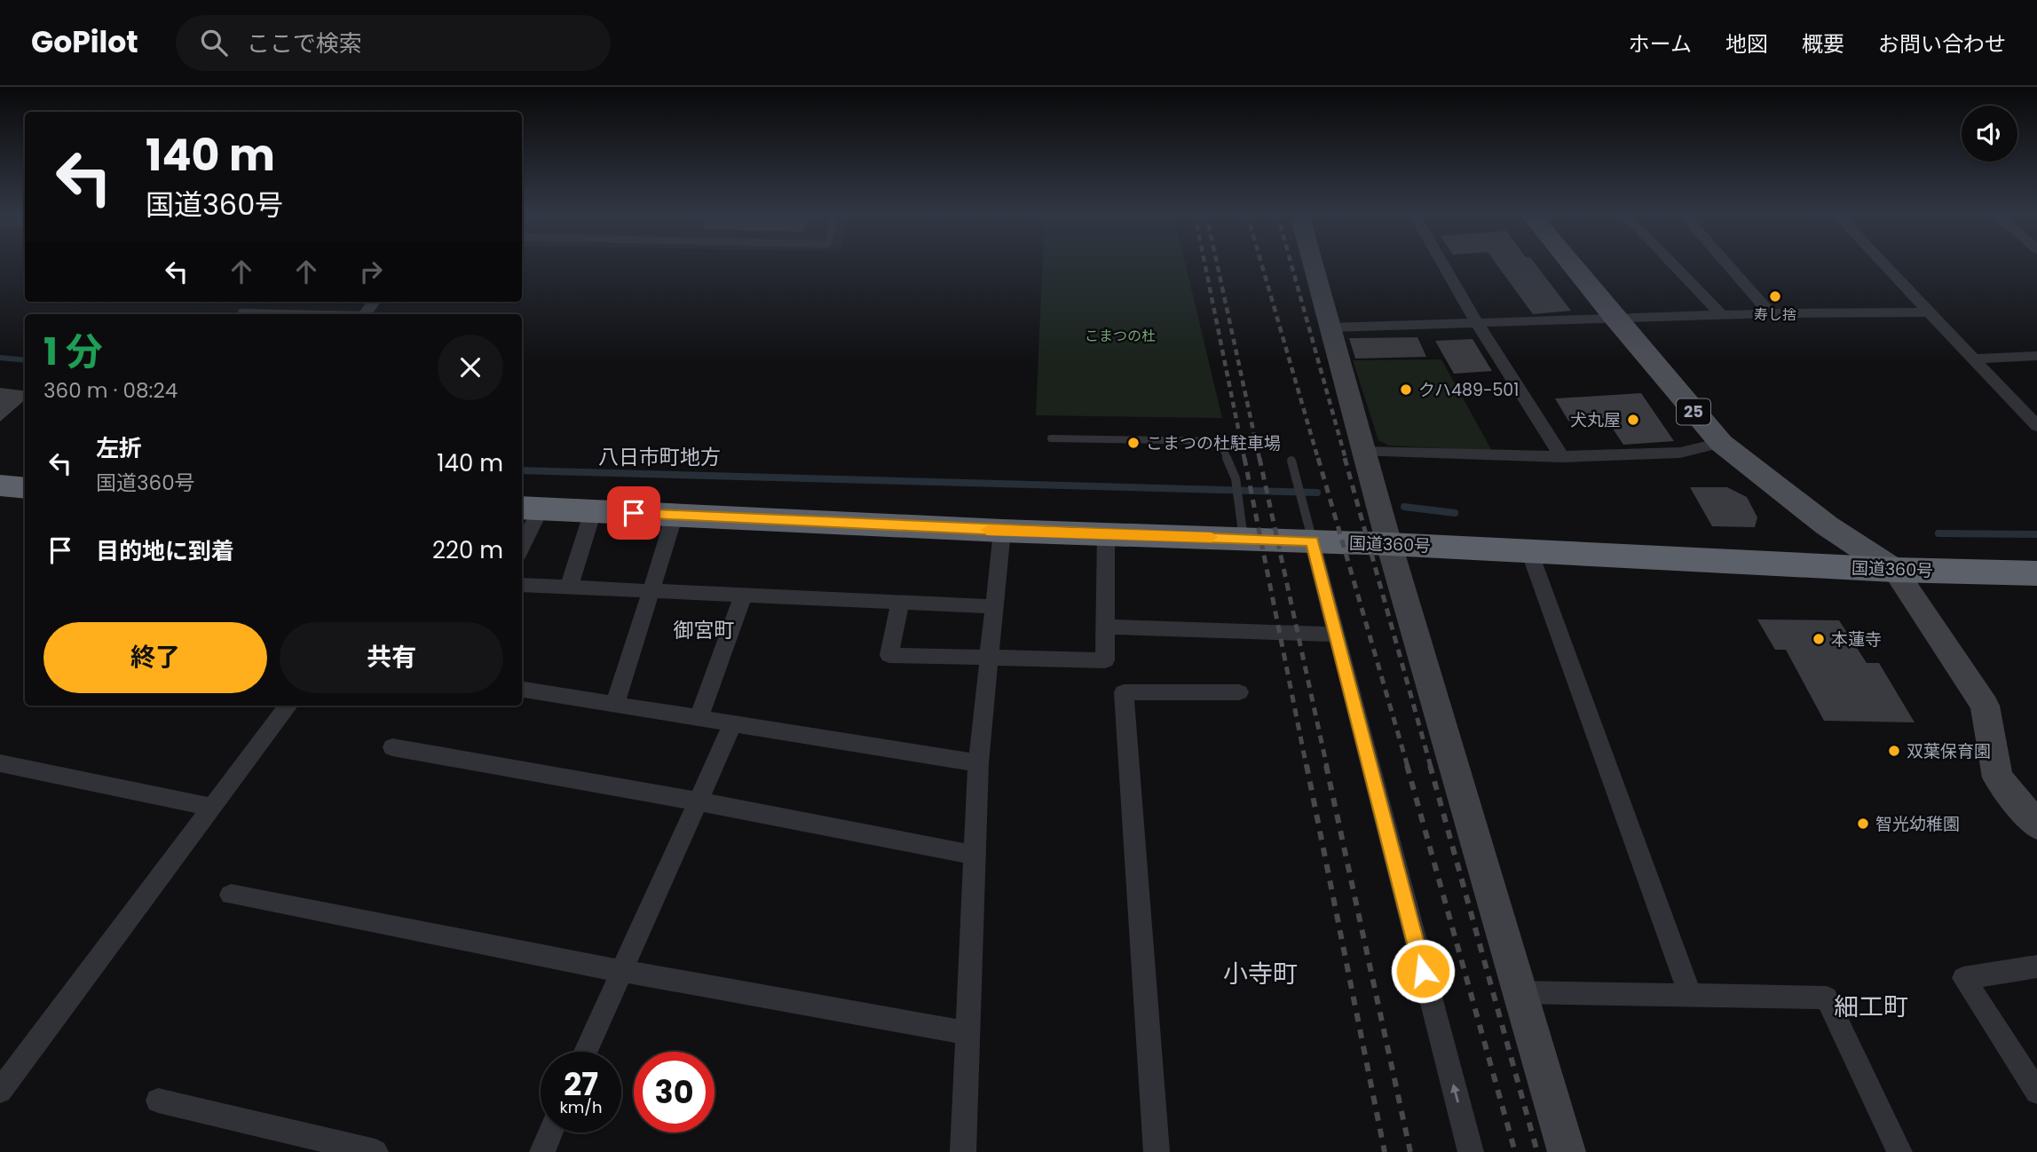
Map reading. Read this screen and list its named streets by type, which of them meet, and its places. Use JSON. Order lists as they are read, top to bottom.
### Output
{
  "streets": {
    "highway": ["国道360号"],
    "main road": ["25"]
  },
  "crossings": [
    ["25", "国道360号"]
  ],
  "districts": [
    "八日市町地方",
    "御宮町",
    "小寺町",
    "細工町"
  ],
  "parks": ["こまつの杜"],
  "places": [
    "寿し捨",
    "クハ489-501",
    "犬丸屋",
    "こまつの杜駐車場",
    "本蓮寺",
    "双葉保育園",
    "智光幼稚園"
  ],
  "page": {
    "header": "GoPilot",
    "search": "ここで検索",
    "nav": [
      "ホーム",
      "地図",
      "概要",
      "お問い合わせ"
    ],
    "turn": ["140 m", "国道360号"],
    "heading": ["1 分", "360 m · 08:24"],
    "list": [
      {
        "name": "左折",
        "note": "国道360号",
        "value": "140 m"
      },
      {
        "name": "目的地に到着",
        "value": "220 m"
      }
    ],
    "buttons": ["終了", "共有"],
    "speed": "27 km/h",
    "limit": "30"
  }
}
